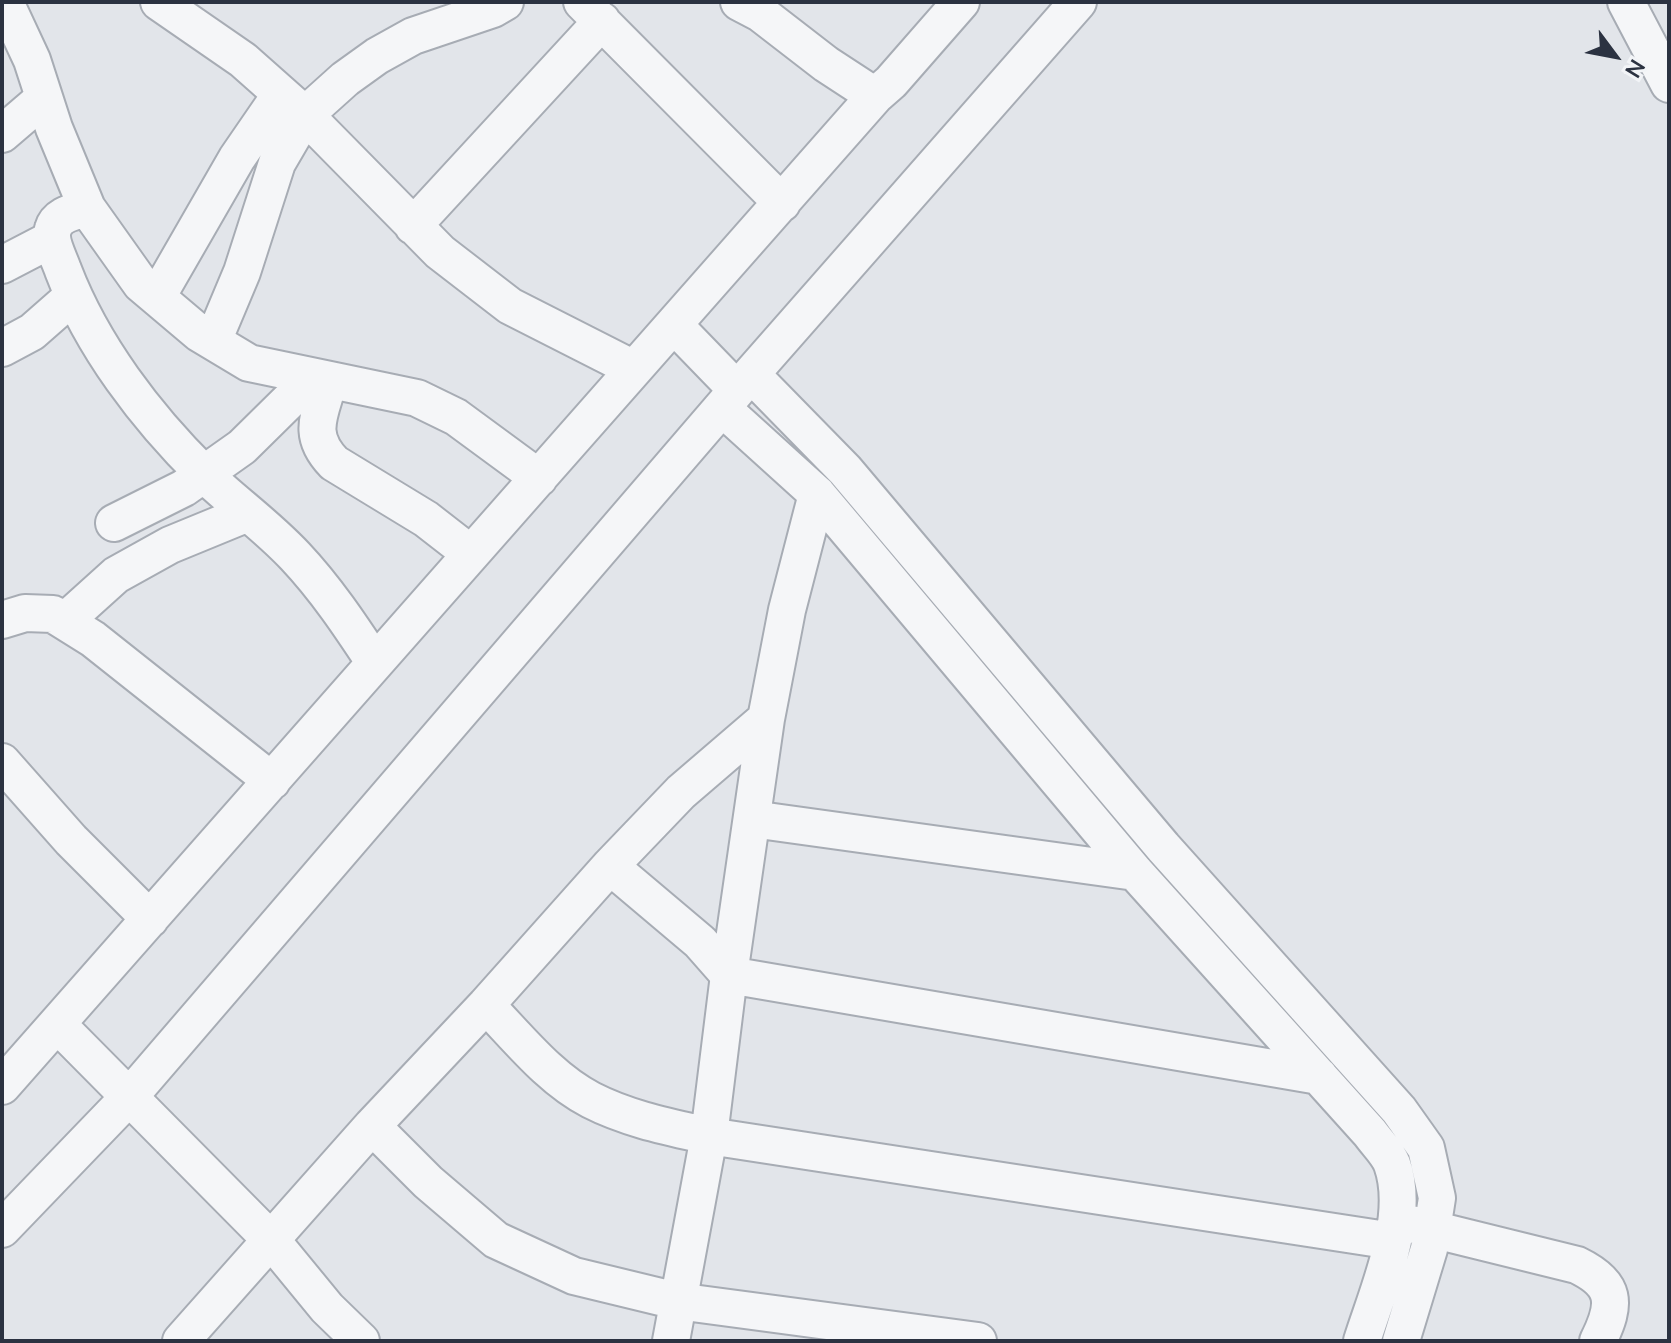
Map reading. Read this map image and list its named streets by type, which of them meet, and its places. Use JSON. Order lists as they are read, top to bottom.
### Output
{
  "north": "bottom right"
}
